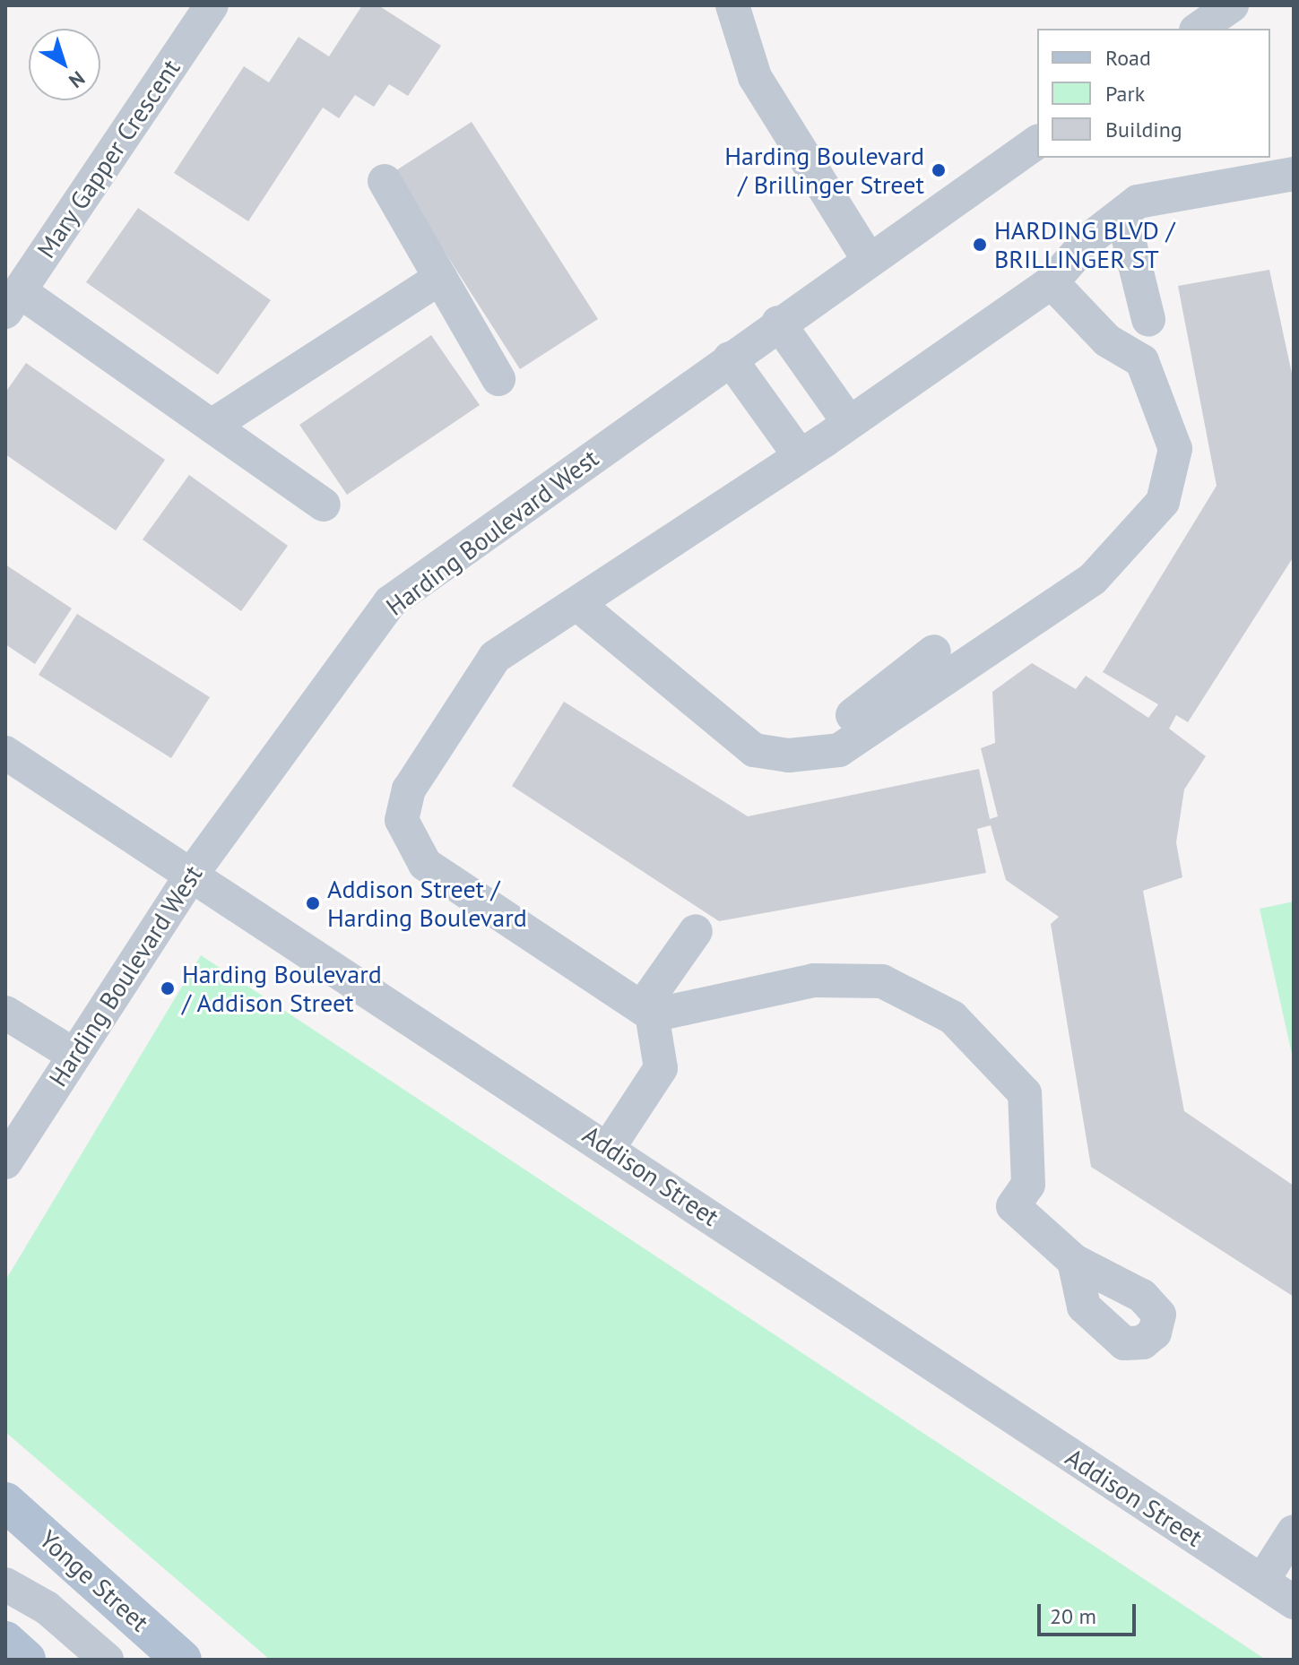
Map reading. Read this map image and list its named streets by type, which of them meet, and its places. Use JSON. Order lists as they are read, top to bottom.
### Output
{
  "streets": {
    "main road": ["Yonge Street"],
    "street": ["Mary Gapper Crescent", "Harding Boulevard West", "Addison Street"]
  },
  "crossings": [
    ["Harding Boulevard West", "Addison Street"]
  ],
  "places": [
    "Harding Boulevard / Brillinger Street",
    "HARDING BLVD / BRILLINGER ST",
    "Addison Street / Harding Boulevard",
    "Harding Boulevard / Addison Street"
  ],
  "legend": ["Road", "Park", "Building"],
  "scale_bar": "20 m",
  "north": "bottom right"
}
